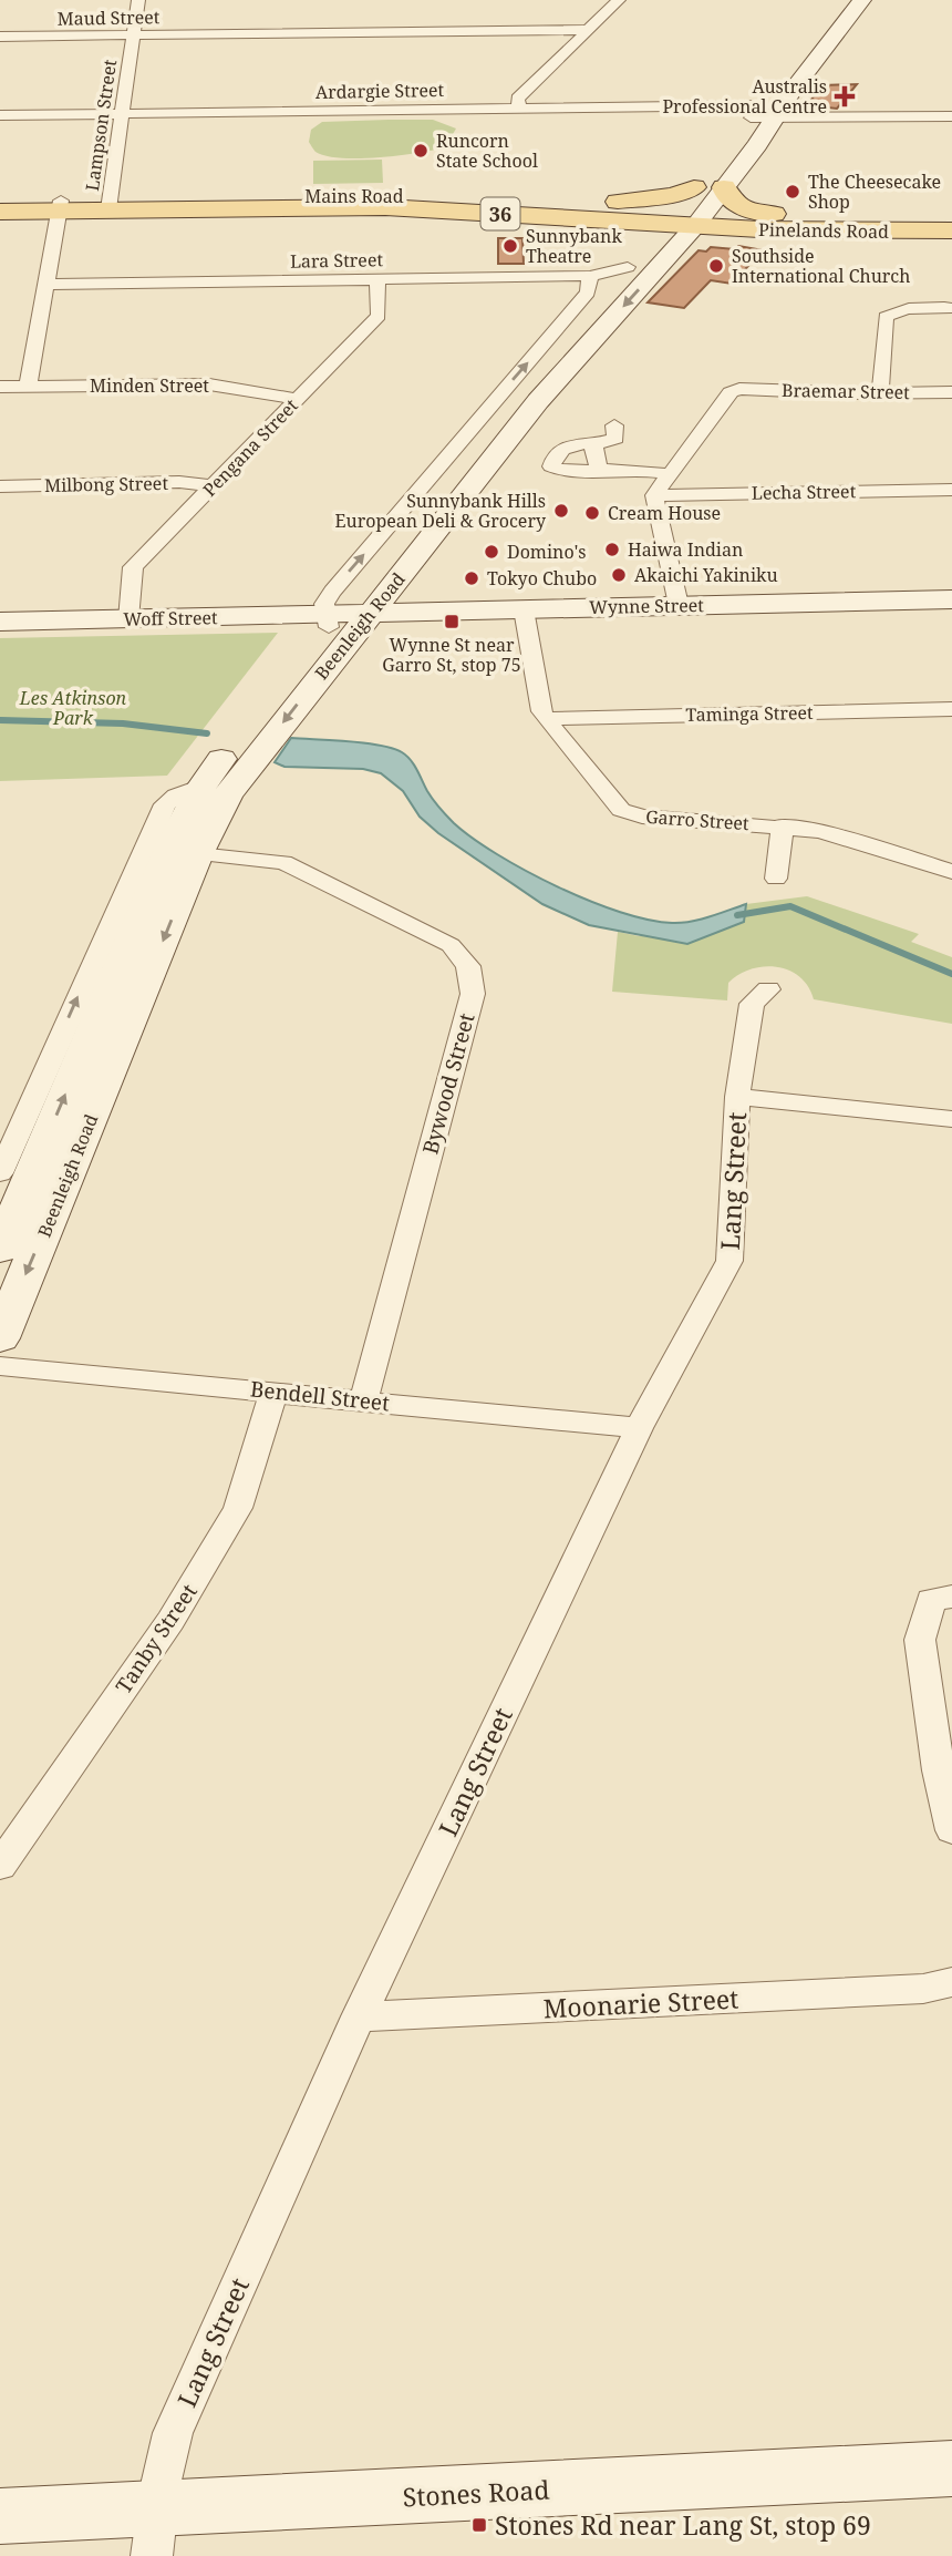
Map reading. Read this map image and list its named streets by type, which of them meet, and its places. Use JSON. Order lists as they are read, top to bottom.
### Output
{
  "streets": {
    "main road": [
      "Mains Road",
      "36",
      "Pinelands Road",
      "Wynne Street",
      "Woff Street",
      "Beenleigh Road",
      "Stones Road"
    ],
    "street": [
      "Maud Street",
      "Ardargie Street",
      "Lampson Street",
      "Lara Street",
      "Minden Street",
      "Braemar Street",
      "Pengana Street",
      "Milbong Street",
      "Lecha Street",
      "Taminga Street",
      "Garro Street",
      "Bywood Street",
      "Lang Street",
      "Bendell Street",
      "Tanby Street",
      "Moonarie Street"
    ]
  },
  "crossings": [
    ["Maud Street", "Lampson Street"],
    ["Ardargie Street", "Lampson Street"],
    ["Ardargie Street", "Beenleigh Road"],
    ["Lampson Street", "Mains Road"],
    ["Mains Road", "Pinelands Road"],
    ["Mains Road", "Beenleigh Road"],
    ["Pinelands Road", "Beenleigh Road"],
    ["Lara Street", "Pengana Street"],
    ["Lara Street", "Beenleigh Road"],
    ["Minden Street", "Pengana Street"],
    ["Pengana Street", "Milbong Street"],
    ["Pengana Street", "Woff Street"],
    ["Wynne Street", "Woff Street"],
    ["Wynne Street", "Beenleigh Road"],
    ["Wynne Street", "Garro Street"],
    ["Woff Street", "Beenleigh Road"],
    ["Beenleigh Road", "Bywood Street"],
    ["Taminga Street", "Garro Street"],
    ["Bywood Street", "Bendell Street"],
    ["Lang Street", "Bendell Street"],
    ["Lang Street", "Moonarie Street"],
    ["Lang Street", "Stones Road"],
    ["Bendell Street", "Tanby Street"]
  ],
  "parks": ["Les Atkinson Park"],
  "places": {
    "health": ["Australis Professional Centre"],
    "other": [
      "Runcorn State School",
      "The Cheesecake Shop",
      "Sunnybank Theatre",
      "Southside International Church",
      "Sunnybank Hills European Deli & Grocery",
      "Cream House",
      "Haiwa Indian",
      "Domino's",
      "Akaichi Yakiniku",
      "Tokyo Chubo"
    ],
    "transit": ["Wynne St near Garro St, stop 75", "Stones Rd near Lang St, stop 69"]
  }
}
